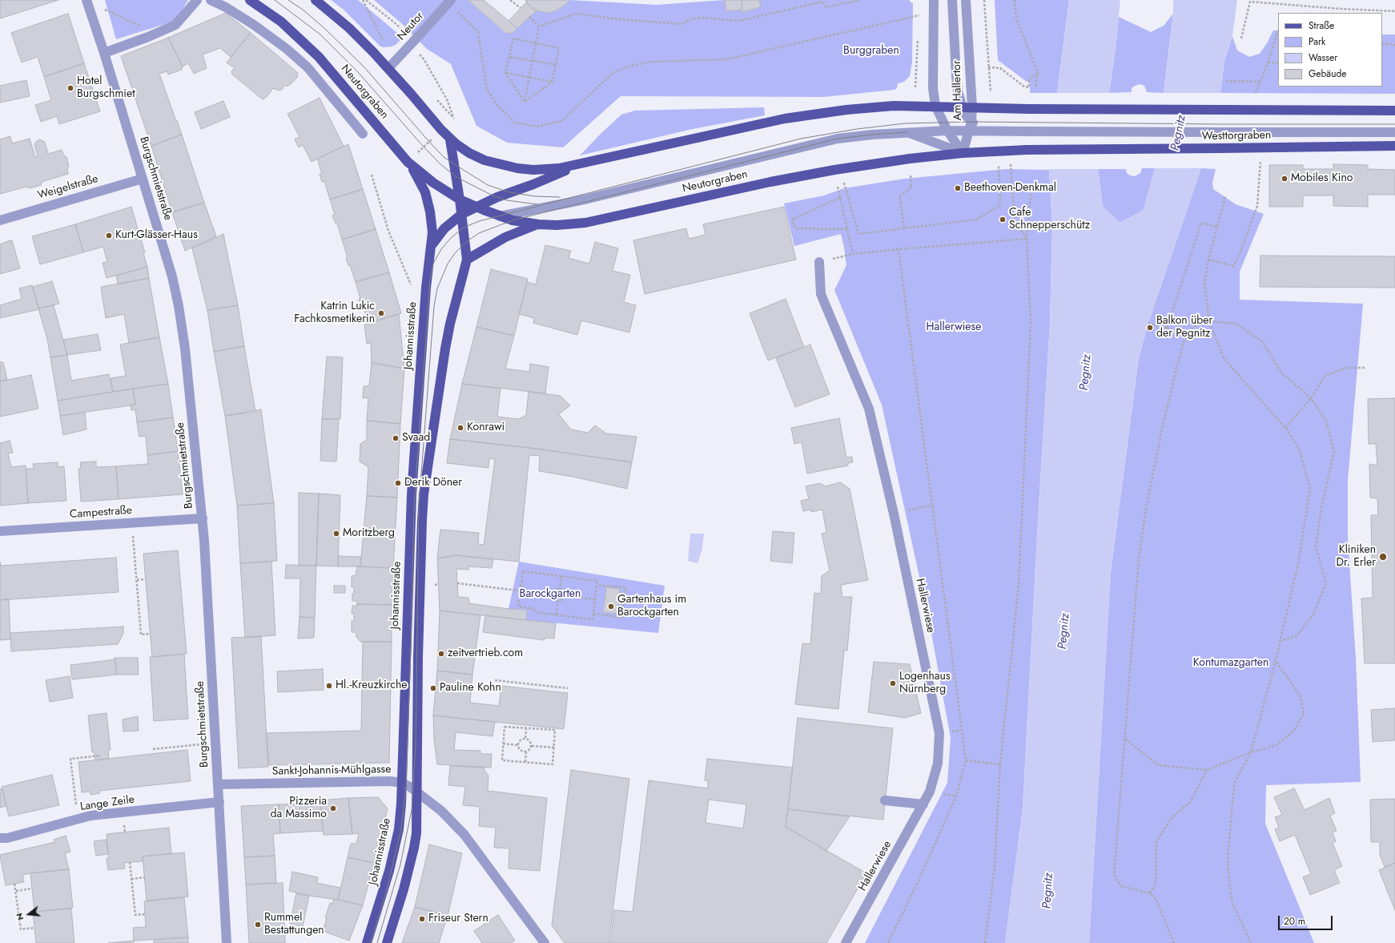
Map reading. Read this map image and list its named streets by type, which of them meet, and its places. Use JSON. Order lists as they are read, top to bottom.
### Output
{
  "streets": {
    "main road": ["Neutorgraben", "Westtorgraben", "Johannisstraße"],
    "street": [
      "Neutor",
      "Am Hallertor",
      "Burgschmietstraße",
      "Weigelstraße",
      "Campestraße",
      "Hallerwiese",
      "Sankt-Johannis-Mühlgasse",
      "Lange Zeile"
    ]
  },
  "crossings": [
    ["Am Hallertor", "Neutorgraben"],
    ["Am Hallertor", "Westtorgraben"],
    ["Neutorgraben", "Westtorgraben"],
    ["Neutorgraben", "Johannisstraße"],
    ["Burgschmietstraße", "Weigelstraße"],
    ["Burgschmietstraße", "Campestraße"],
    ["Burgschmietstraße", "Sankt-Johannis-Mühlgasse"],
    ["Burgschmietstraße", "Lange Zeile"],
    ["Johannisstraße", "Sankt-Johannis-Mühlgasse"]
  ],
  "water": ["Pegnitz"],
  "parks": [
    "Burggraben",
    "Hallerwiese",
    "Barockgarten",
    "Kontumazgarten"
  ],
  "places": [
    "Hotel Burgschmiet",
    "Mobiles Kino",
    "Beethoven-Denkmal",
    "Cafe Schnepperschütz",
    "Kurt-Glässer-Haus",
    "Katrin Lukic Fachkosmetikerin",
    "Balkon über der Pegnitz",
    "Konrawi",
    "Svaad",
    "Derik Döner",
    "Moritzberg",
    "Kliniken Dr. Erler",
    "Gartenhaus im Barockgarten",
    "zeitvertrieb.com",
    "Logenhaus Nürnberg",
    "Hl.-Kreuzkirche",
    "Pauline Kohn",
    "Pizzeria da Massimo",
    "Friseur Stern",
    "Rummel Bestattungen"
  ],
  "legend": [
    "Straße",
    "Park",
    "Wasser",
    "Gebäude"
  ],
  "scale_bar": "20 m",
  "north": "left"
}
